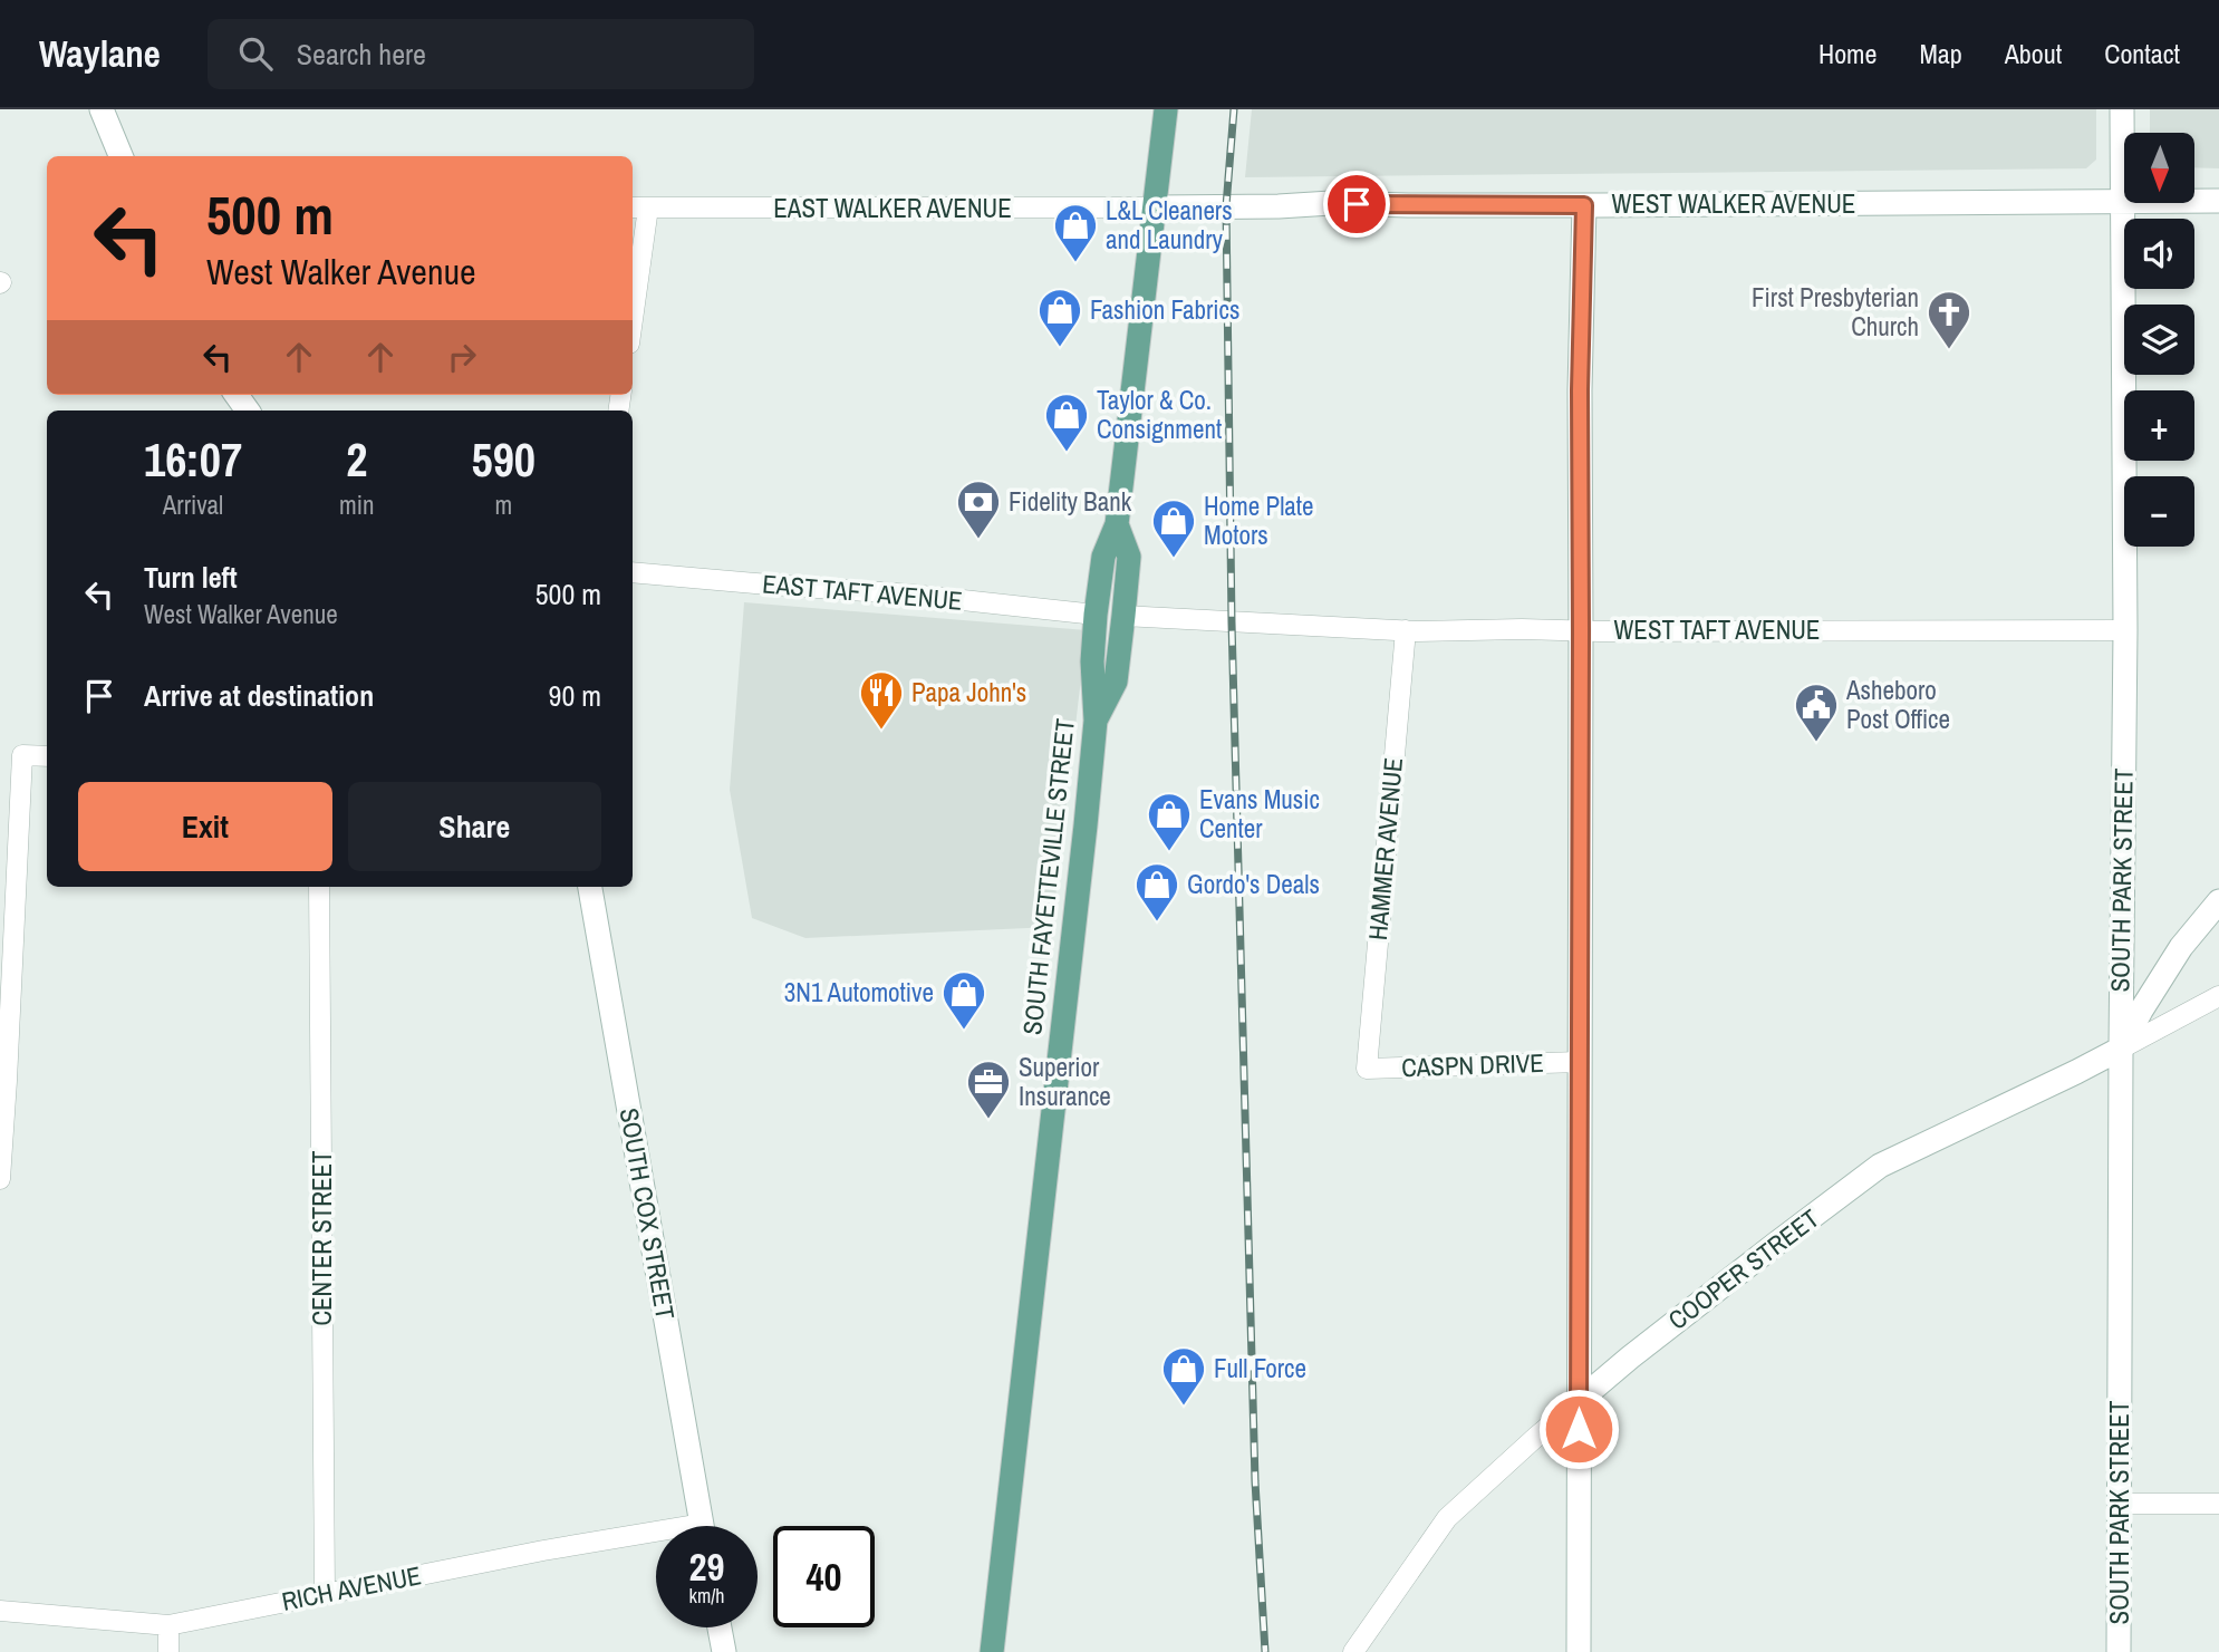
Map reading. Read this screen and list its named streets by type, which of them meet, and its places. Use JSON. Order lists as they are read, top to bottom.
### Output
{
  "streets": {
    "main road": ["SOUTH FAYETTEVILLE STREET"],
    "street": [
      "WEST WALKER AVENUE",
      "EAST WALKER AVENUE",
      "EAST TAFT AVENUE",
      "WEST TAFT AVENUE",
      "HAMMER AVENUE",
      "SOUTH PARK STREET",
      "CASPN DRIVE",
      "SOUTH COX STREET",
      "CENTER STREET",
      "COOPER STREET",
      "RICH AVENUE"
    ]
  },
  "crossings": [
    ["WEST WALKER AVENUE", "EAST WALKER AVENUE"],
    ["WEST WALKER AVENUE", "SOUTH FAYETTEVILLE STREET"],
    ["WEST WALKER AVENUE", "SOUTH PARK STREET"],
    ["EAST WALKER AVENUE", "SOUTH FAYETTEVILLE STREET"],
    ["EAST TAFT AVENUE", "SOUTH FAYETTEVILLE STREET"],
    ["WEST TAFT AVENUE", "HAMMER AVENUE"],
    ["WEST TAFT AVENUE", "SOUTH PARK STREET"],
    ["HAMMER AVENUE", "CASPN DRIVE"],
    ["SOUTH PARK STREET", "COOPER STREET"],
    ["CENTER STREET", "RICH AVENUE"]
  ],
  "places": {
    "shop": [
      "L&L Cleaners and Laundry",
      "Fashion Fabrics",
      "Taylor & Co. Consignment",
      "Home Plate Motors",
      "Evans Music Center",
      "Gordo's Deals",
      "3N1 Automotive",
      "Full Force"
    ],
    "church": ["First Presbyterian Church"],
    "bank": ["Fidelity Bank"],
    "restaurant": ["Papa John's"],
    "public building": ["Asheboro Post Office"],
    "office": ["Superior Insurance"]
  },
  "north": "bottom",
  "page": {
    "header": "Waylane",
    "search": "Search here",
    "nav": [
      "Home",
      "Map",
      "About",
      "Contact"
    ],
    "map_buttons": ["+", "−"],
    "turn": ["500 m", "West Walker Avenue"],
    "eta": [
      "16:07",
      "Arrival",
      "2",
      "min",
      "590",
      "m"
    ],
    "list": [
      {
        "name": "Turn left",
        "note": "West Walker Avenue",
        "value": "500 m"
      },
      {
        "name": "Arrive at destination",
        "value": "90 m"
      }
    ],
    "buttons": ["Exit", "Share"],
    "speed": "29 km/h",
    "limit": "40"
  }
}
